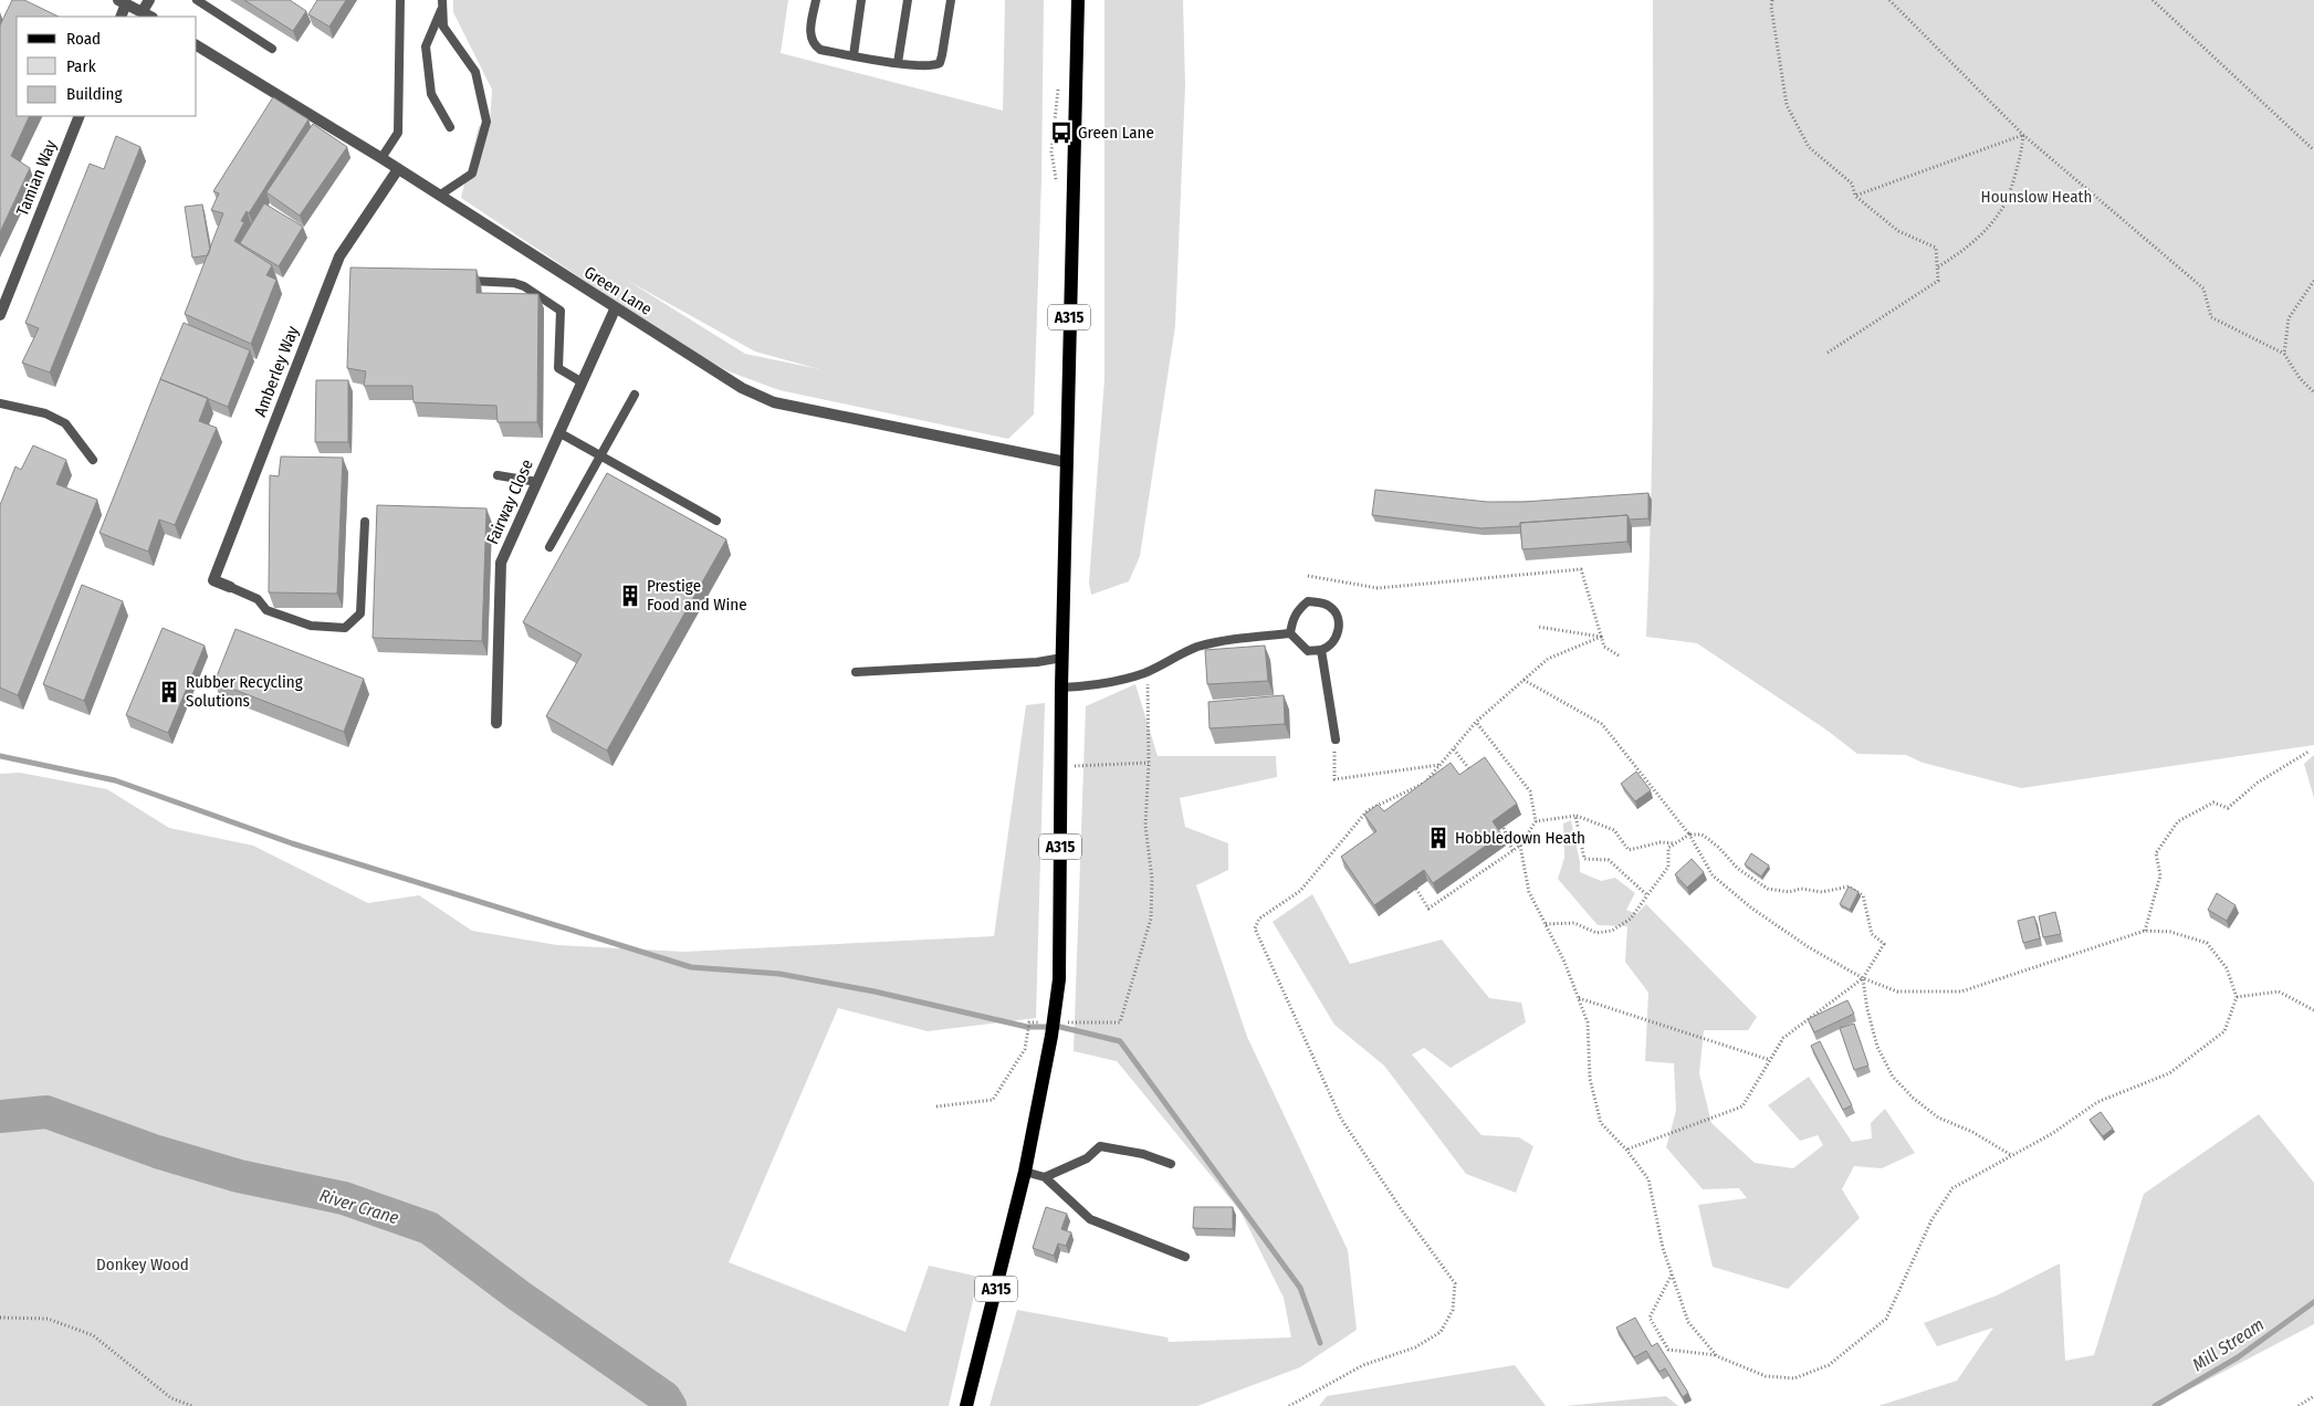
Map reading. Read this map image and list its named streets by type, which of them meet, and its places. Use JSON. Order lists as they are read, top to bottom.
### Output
{
  "streets": {
    "main road": ["A315"],
    "street": [
      "Tamian Way",
      "Green Lane",
      "Amberley Way",
      "Fairway Close"
    ]
  },
  "crossings": [
    ["Green Lane", "A315"],
    ["Green Lane", "Amberley Way"],
    ["Green Lane", "Fairway Close"]
  ],
  "water": ["River Crane", "Mill Stream"],
  "parks": ["Hounslow Heath", "Donkey Wood"],
  "places": {
    "bus stop": ["Green Lane"],
    "building": ["Prestige Food and Wine", "Rubber Recycling Solutions", "Hobbledown Heath"]
  },
  "legend": ["Road", "Park", "Building"]
}
